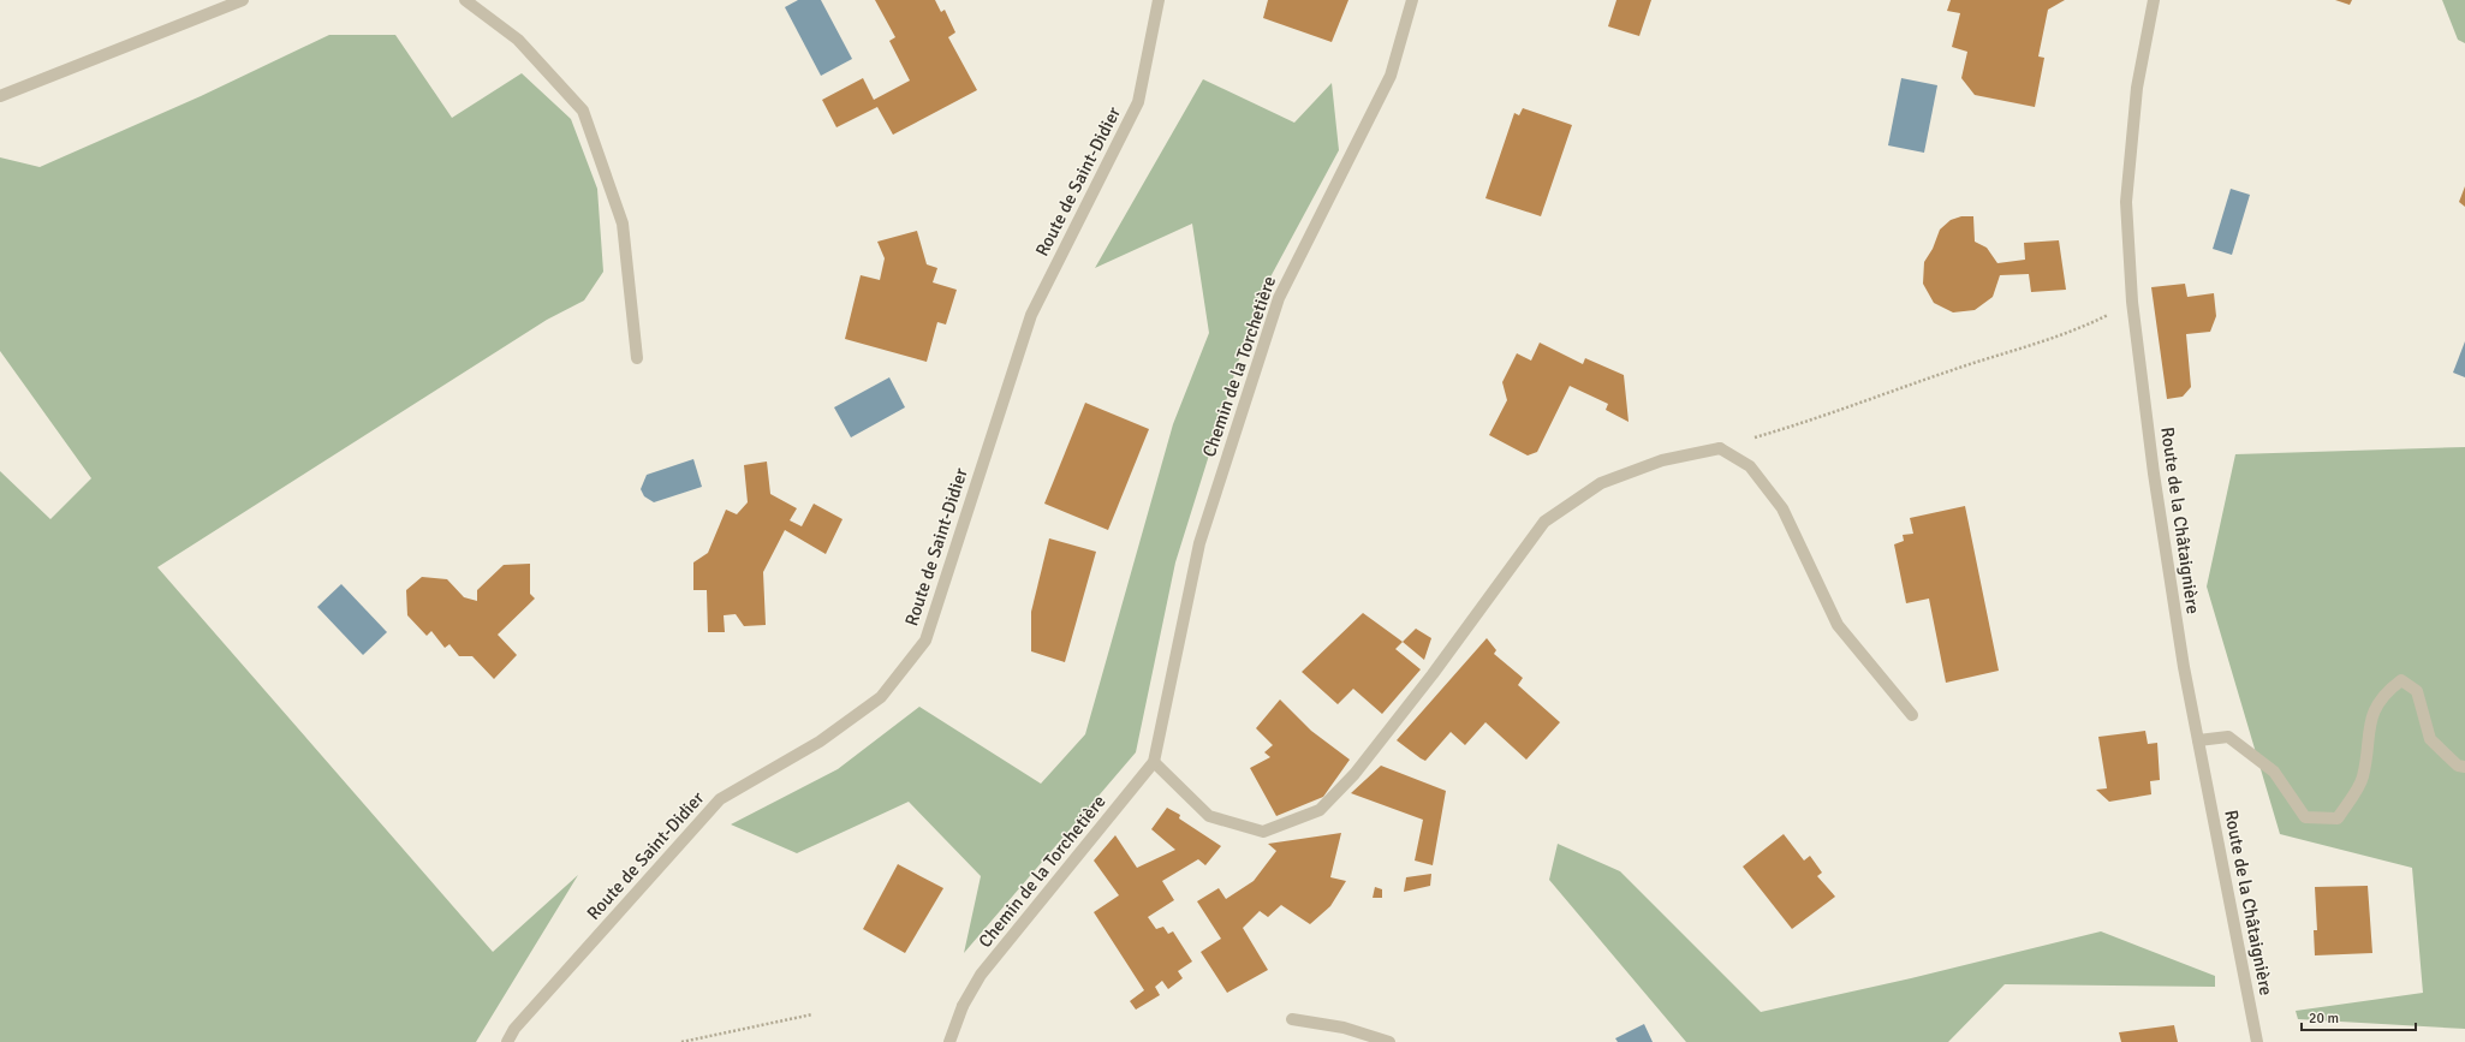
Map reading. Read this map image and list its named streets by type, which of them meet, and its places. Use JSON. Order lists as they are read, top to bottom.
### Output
{
  "streets": {
    "street": ["Route de Saint-Didier", "Chemin de la Torchetière", "Route de la Châtaignière"]
  },
  "scale_bar": "20 m"
}
